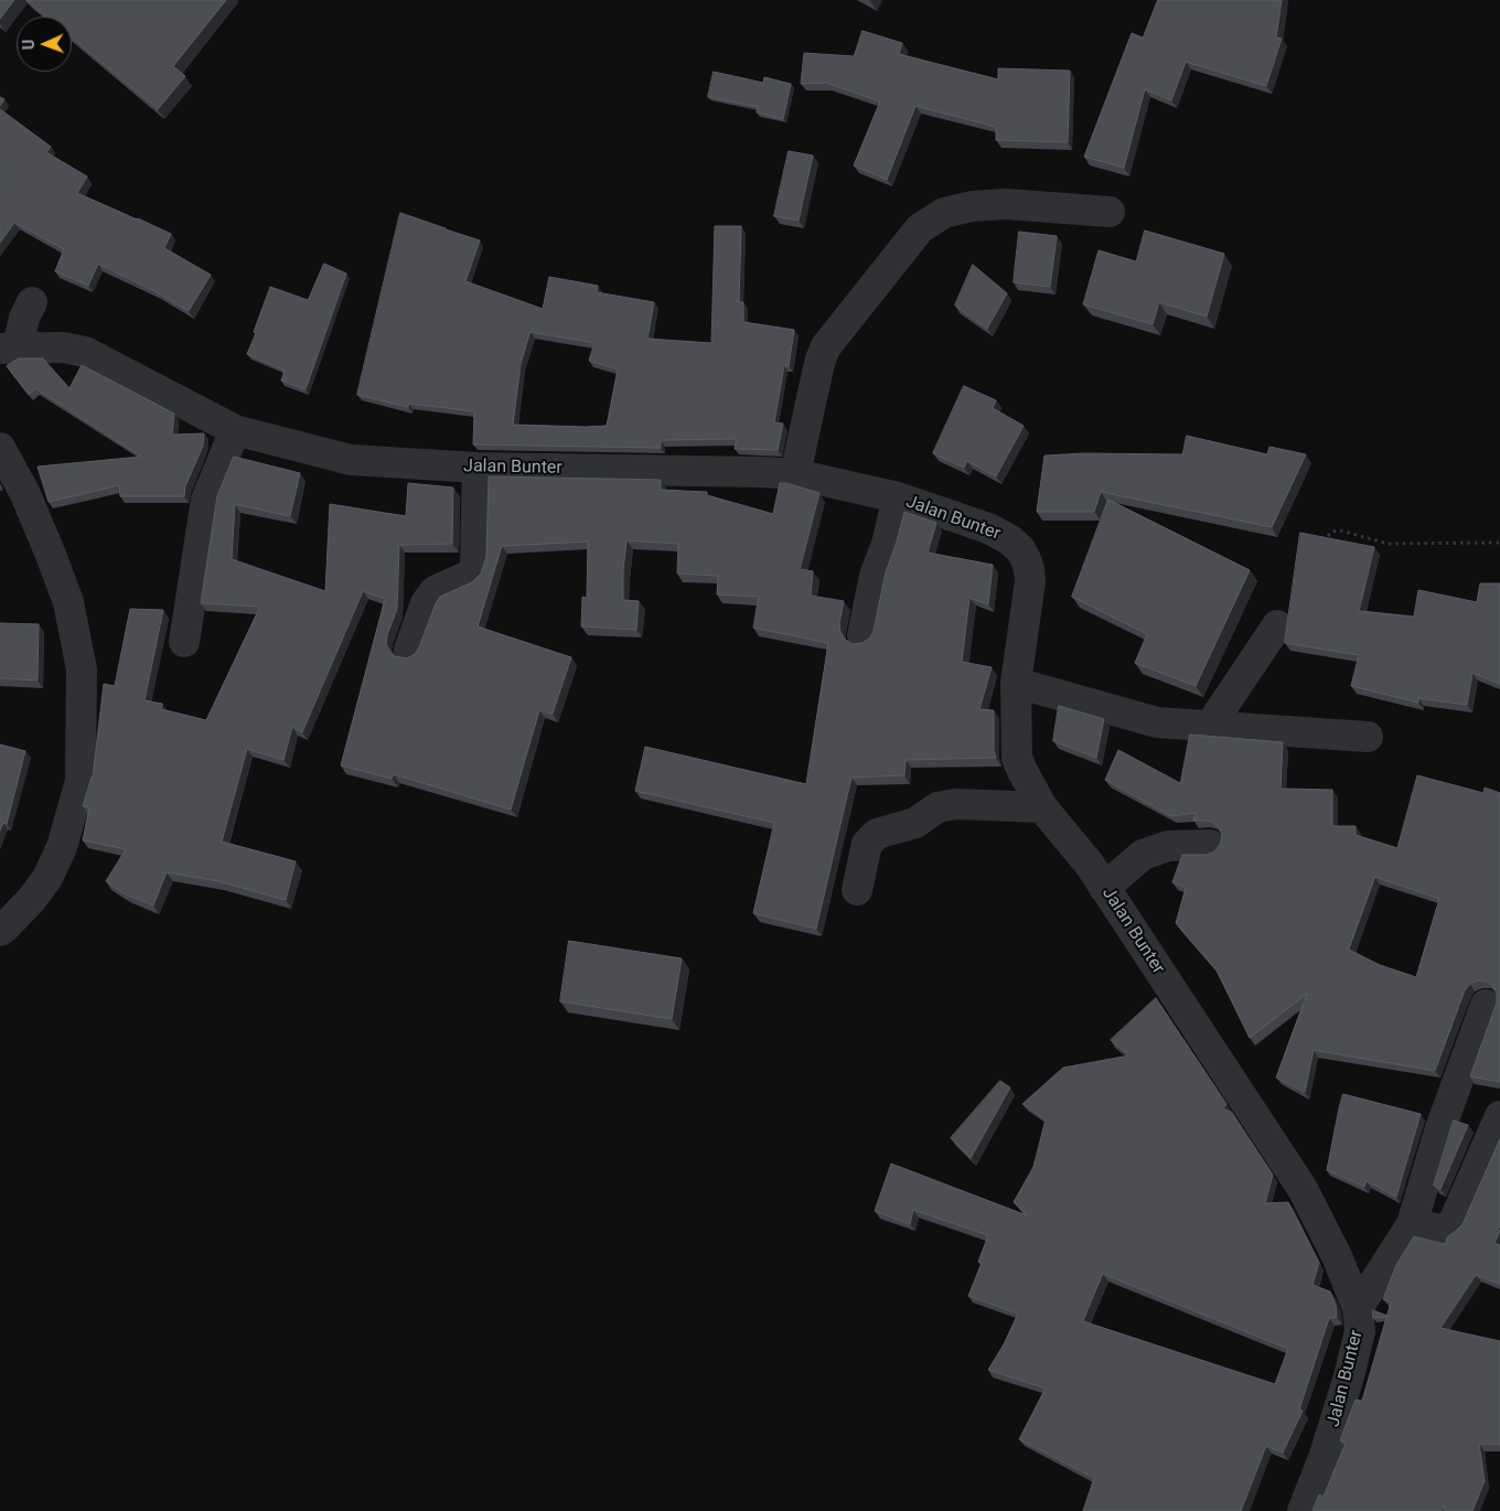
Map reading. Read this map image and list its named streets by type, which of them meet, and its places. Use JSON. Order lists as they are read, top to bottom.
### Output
{
  "streets": {
    "street": ["Jalan Bunter"]
  },
  "north": "left"
}
